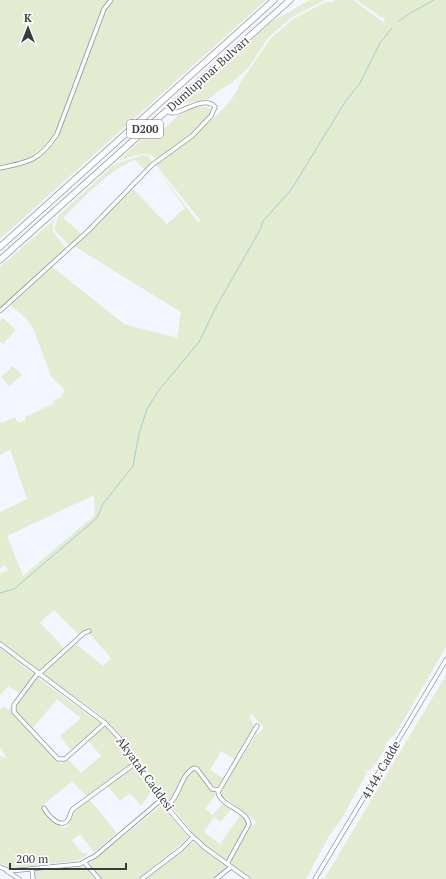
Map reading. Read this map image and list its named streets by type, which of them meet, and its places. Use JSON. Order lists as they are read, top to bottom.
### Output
{
  "streets": {
    "highway": ["Dumlupınar Bulvarı", "D200"],
    "street": ["4144. Cadde", "Akyatak Caddesi"]
  },
  "scale_bar": "200 m",
  "north": "top"
}
